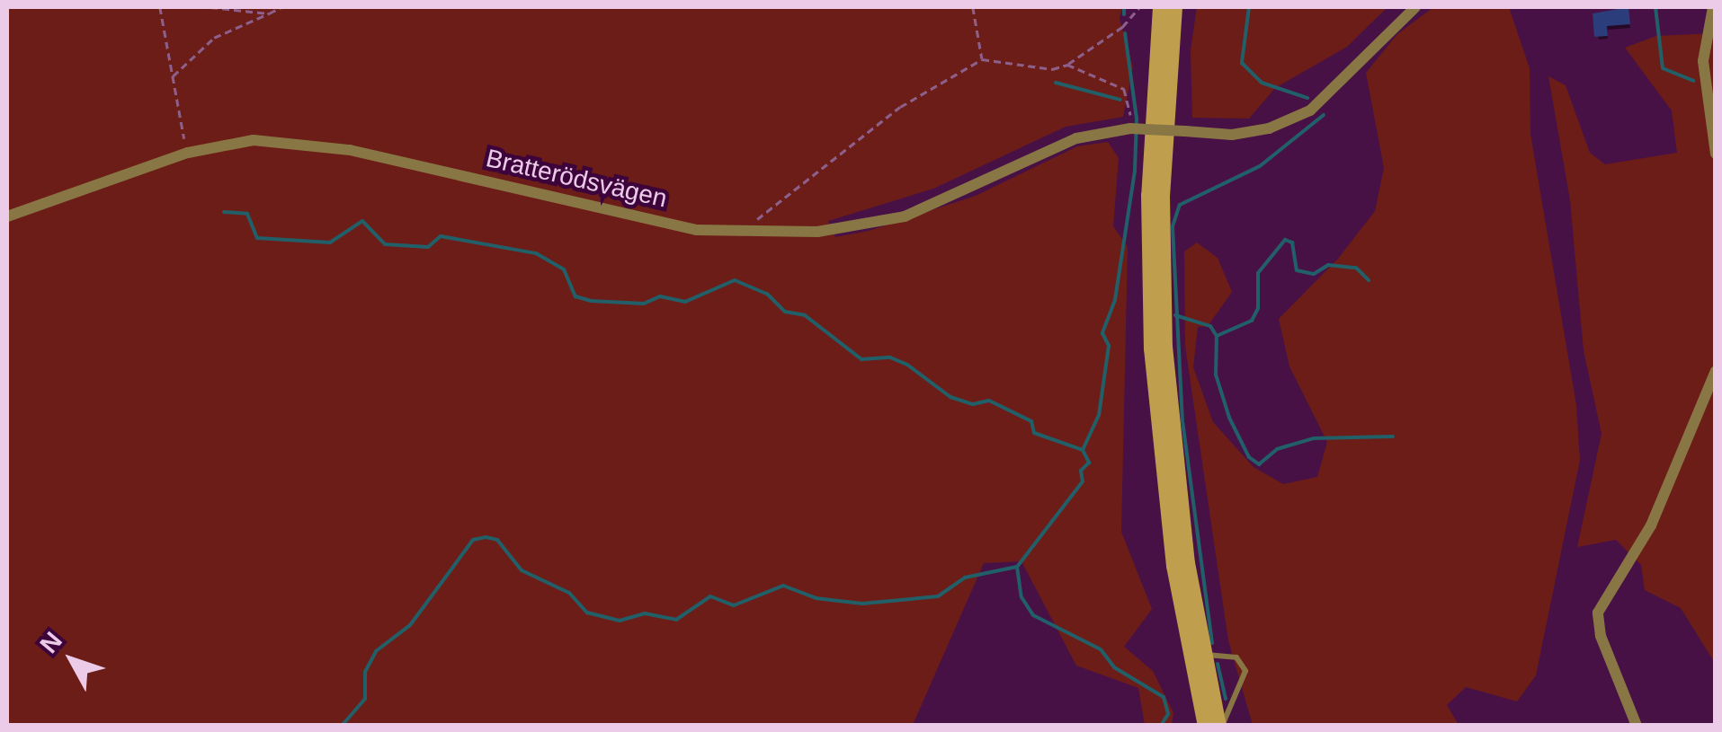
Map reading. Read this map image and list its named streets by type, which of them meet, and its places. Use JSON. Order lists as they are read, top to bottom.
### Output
{
  "streets": {
    "street": ["Bratterödsvägen"]
  },
  "north": "top left"
}
